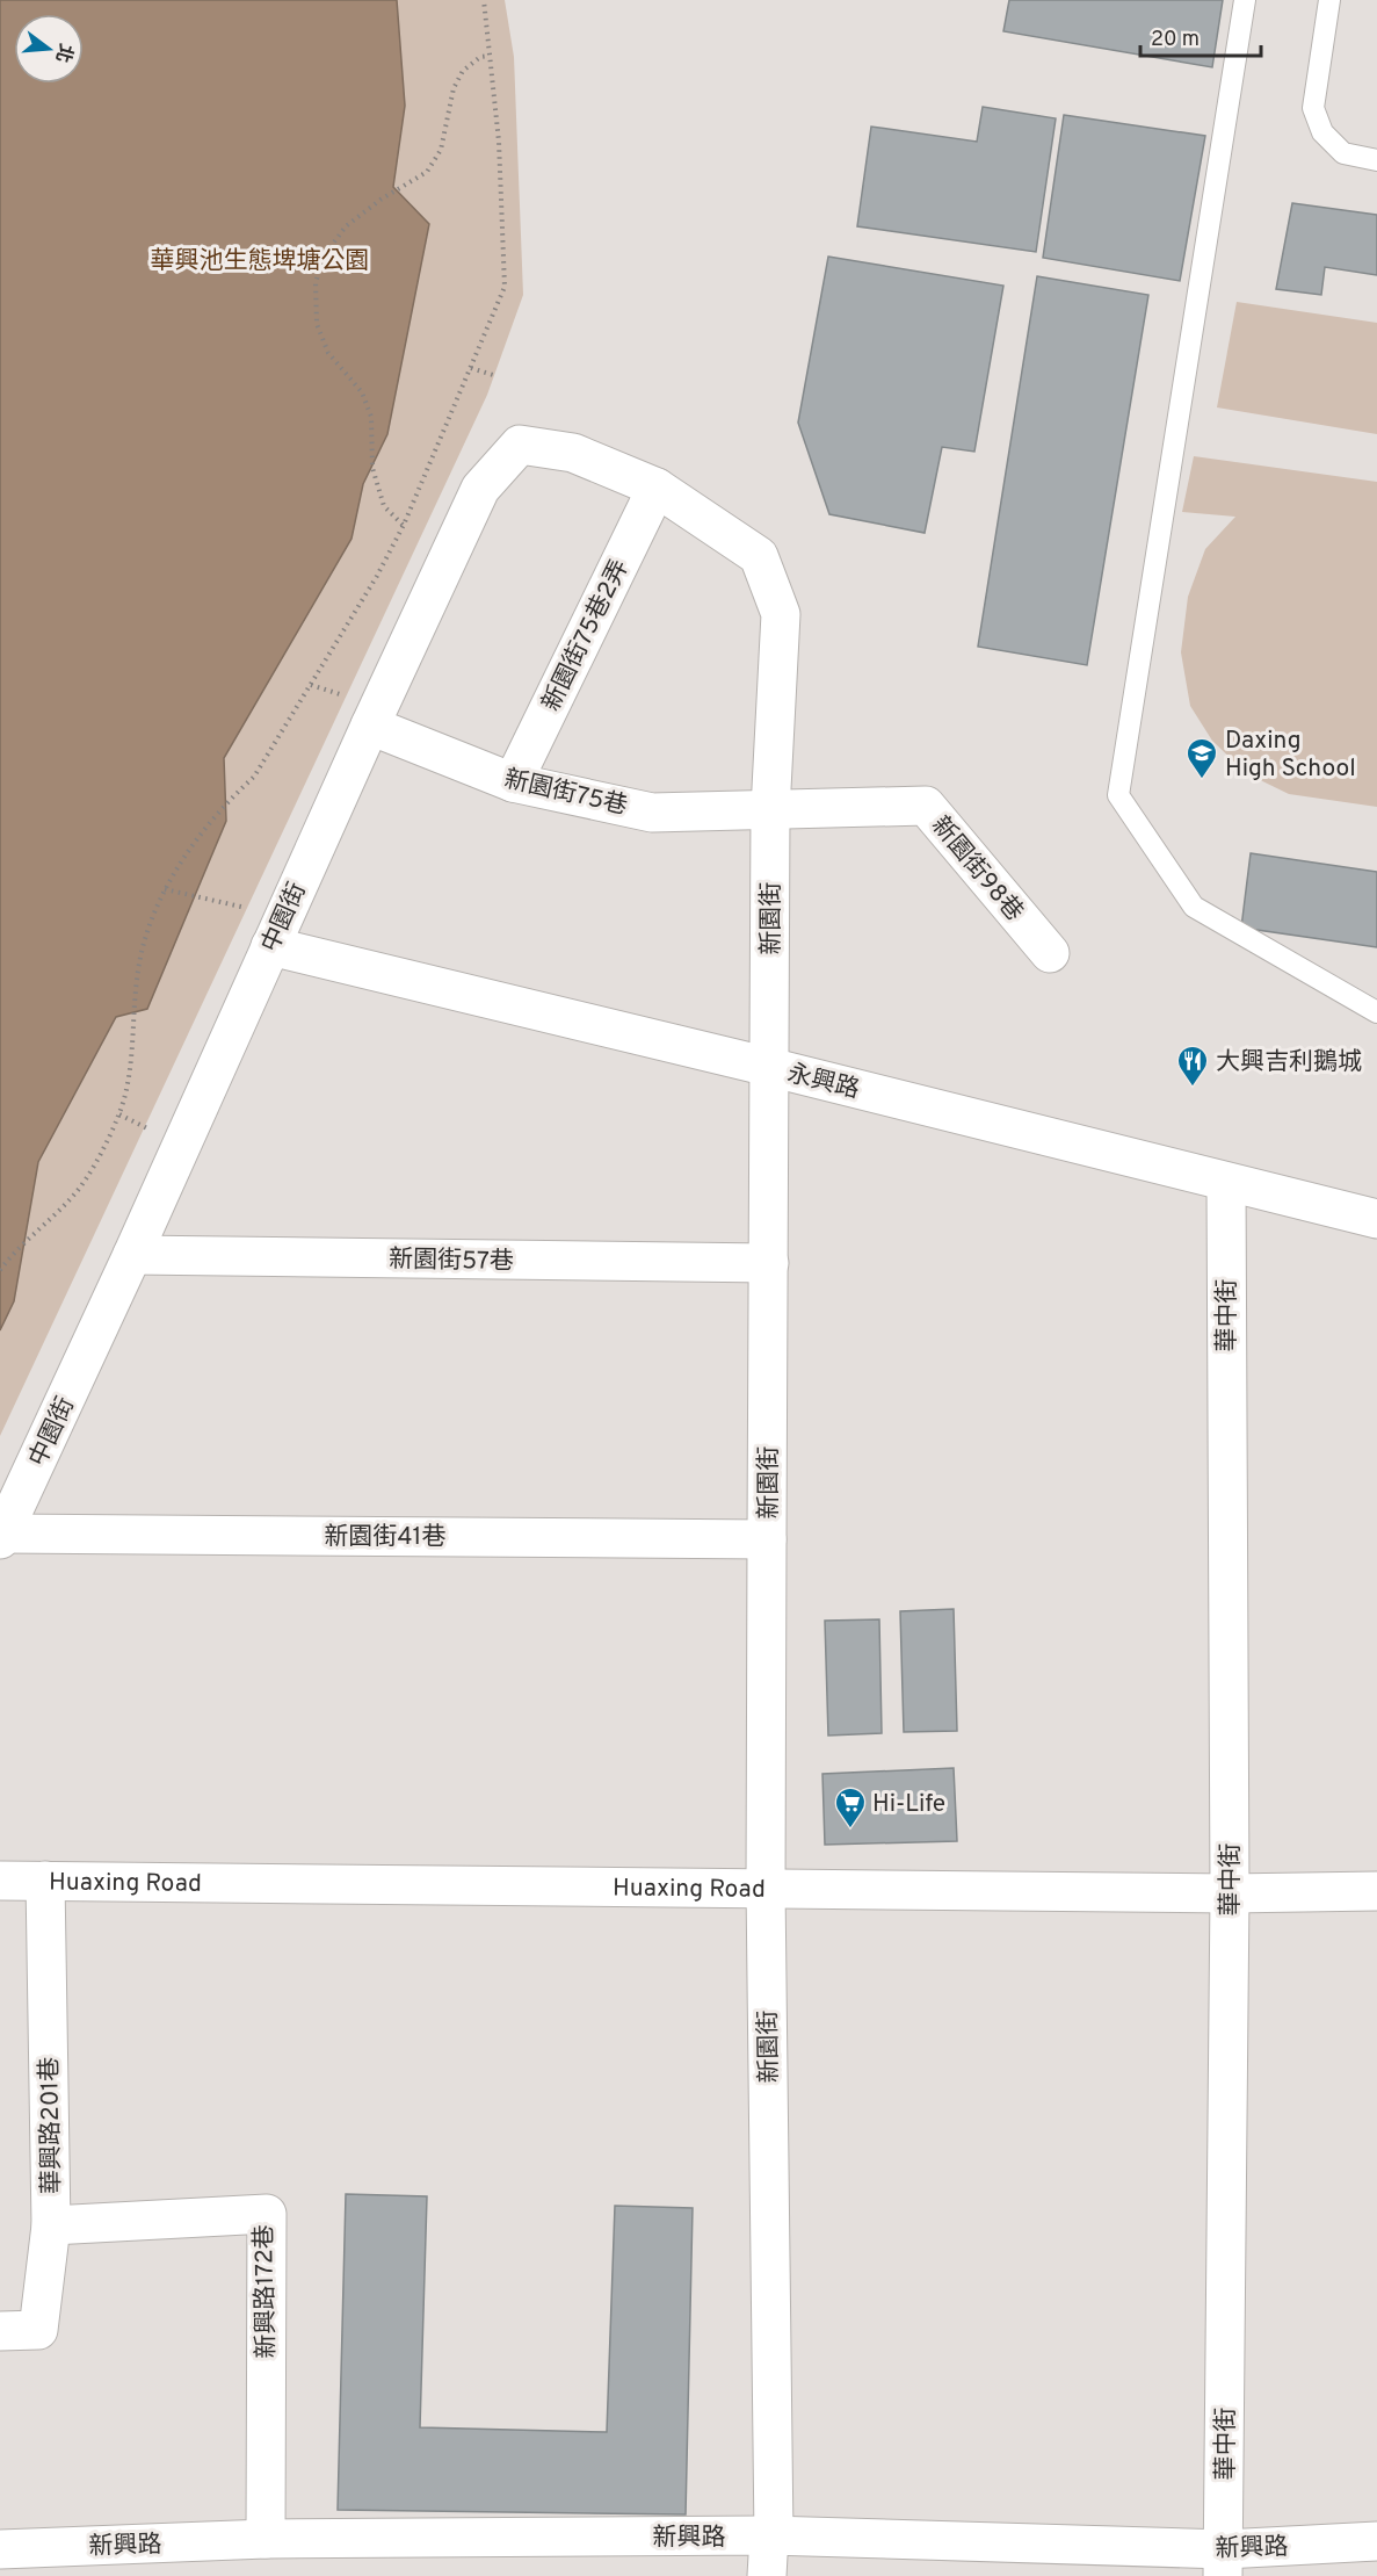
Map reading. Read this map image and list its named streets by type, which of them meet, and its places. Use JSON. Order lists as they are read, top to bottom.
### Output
{
  "streets": {
    "street": [
      "新園街75巷2弄",
      "新園街75巷",
      "新園街98巷",
      "中園街",
      "新園街",
      "永興路",
      "新園街57巷",
      "華中街",
      "新園街41巷",
      "Huaxing Road",
      "華興路201巷",
      "新興路172巷",
      "新興路"
    ]
  },
  "crossings": [
    ["新園街75巷2弄", "新園街75巷"],
    ["新園街75巷2弄", "中園街"],
    ["新園街75巷2弄", "新園街"],
    ["新園街75巷", "新園街98巷"],
    ["新園街75巷", "中園街"],
    ["新園街75巷", "新園街"],
    ["新園街98巷", "新園街"],
    ["中園街", "新園街"],
    ["中園街", "永興路"],
    ["中園街", "新園街57巷"],
    ["中園街", "新園街41巷"],
    ["新園街", "永興路"],
    ["新園街", "新園街57巷"],
    ["新園街", "新園街41巷"],
    ["新園街", "Huaxing Road"],
    ["新園街", "新興路"],
    ["永興路", "華中街"],
    ["華中街", "Huaxing Road"],
    ["華中街", "新興路"],
    ["Huaxing Road", "華興路201巷"],
    ["華興路201巷", "新興路172巷"],
    ["新興路172巷", "新興路"]
  ],
  "parks": ["華興池生態埤塘公園"],
  "places": {
    "school or university": ["Daxing High School"],
    "restaurant": ["大興吉利鵝城"],
    "supermarket": ["Hi-Life"]
  },
  "scale_bar": "20 m",
  "north": "right"
}
